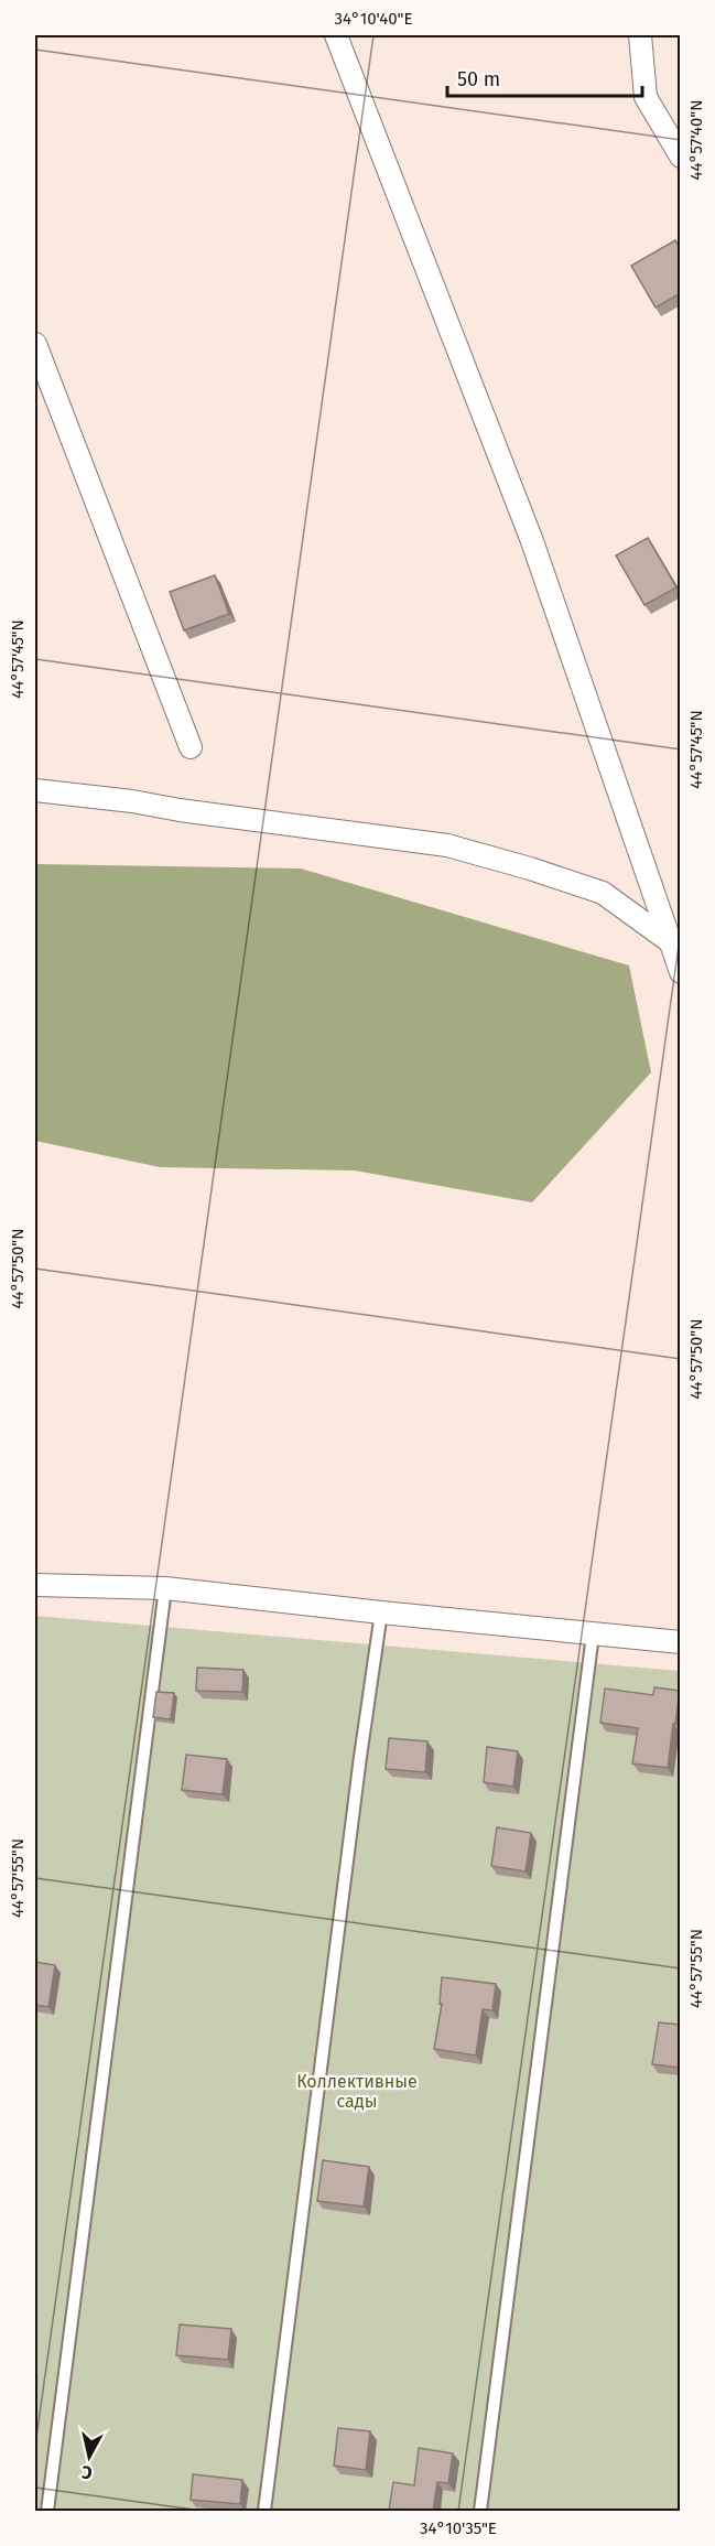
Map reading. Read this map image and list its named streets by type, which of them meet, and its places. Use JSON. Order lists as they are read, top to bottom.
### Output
{
  "parks": ["Коллективные сады"],
  "scale_bar": "50 m",
  "north": "bottom",
  "coordinates": [
    "34°10'40\"E",
    "44°57'40\"N",
    "44°57'45\"N",
    "44°57'50\"N",
    "44°57'55\"N",
    "34°10'35\"E"
  ]
}
